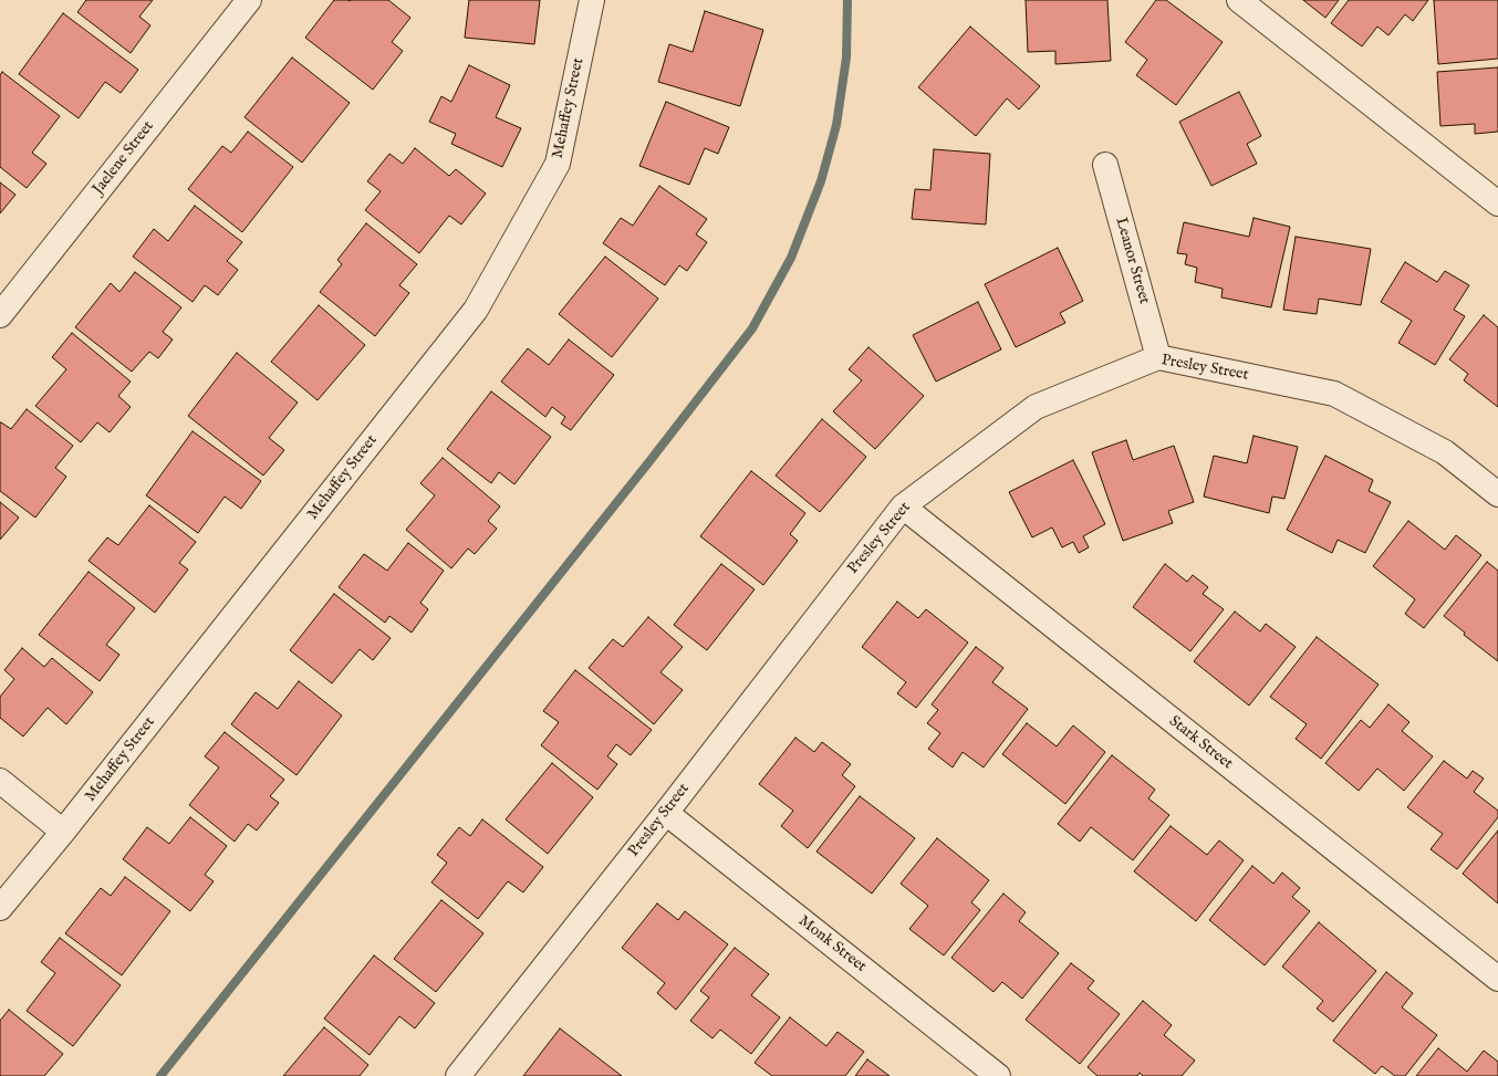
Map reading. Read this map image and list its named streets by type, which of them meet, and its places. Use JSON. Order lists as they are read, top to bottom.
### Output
{
  "streets": {
    "street": [
      "Mehaffey Street",
      "Jaelene Street",
      "Leanor Street",
      "Presley Street",
      "Stark Street",
      "Monk Street"
    ]
  },
  "crossings": [
    ["Leanor Street", "Presley Street"],
    ["Presley Street", "Stark Street"],
    ["Presley Street", "Monk Street"]
  ]
}
